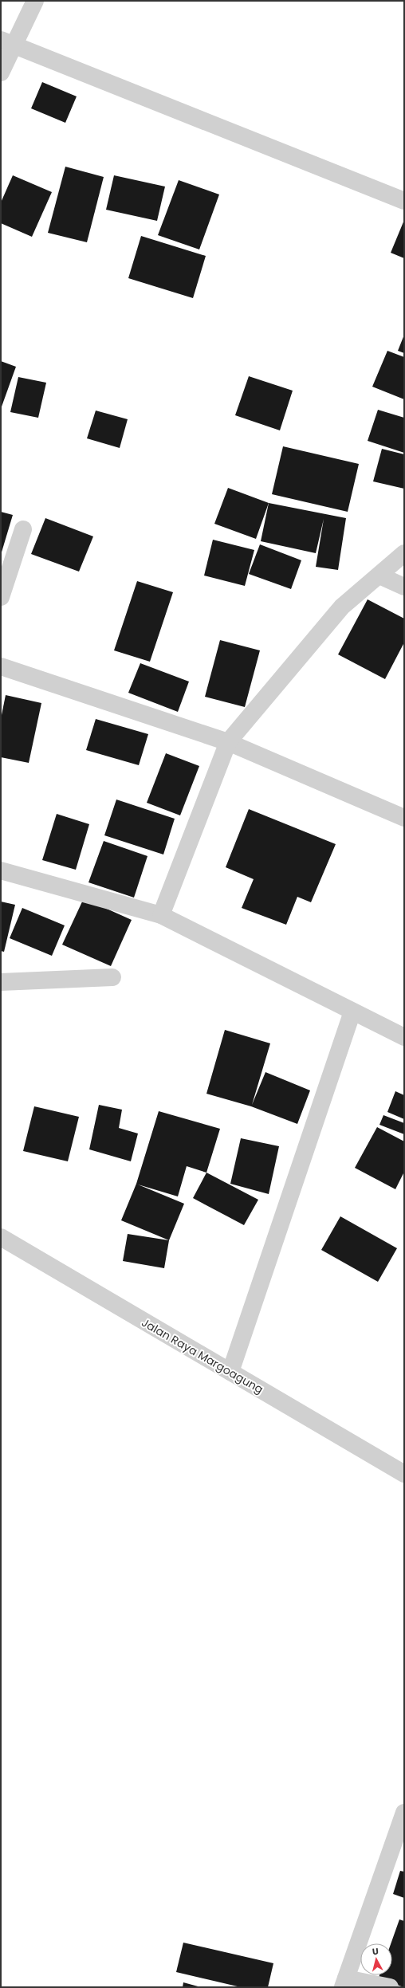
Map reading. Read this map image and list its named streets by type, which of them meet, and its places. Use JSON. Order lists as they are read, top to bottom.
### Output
{
  "streets": {
    "street": ["Jalan Raya Margoagung"]
  },
  "north": "top"
}
